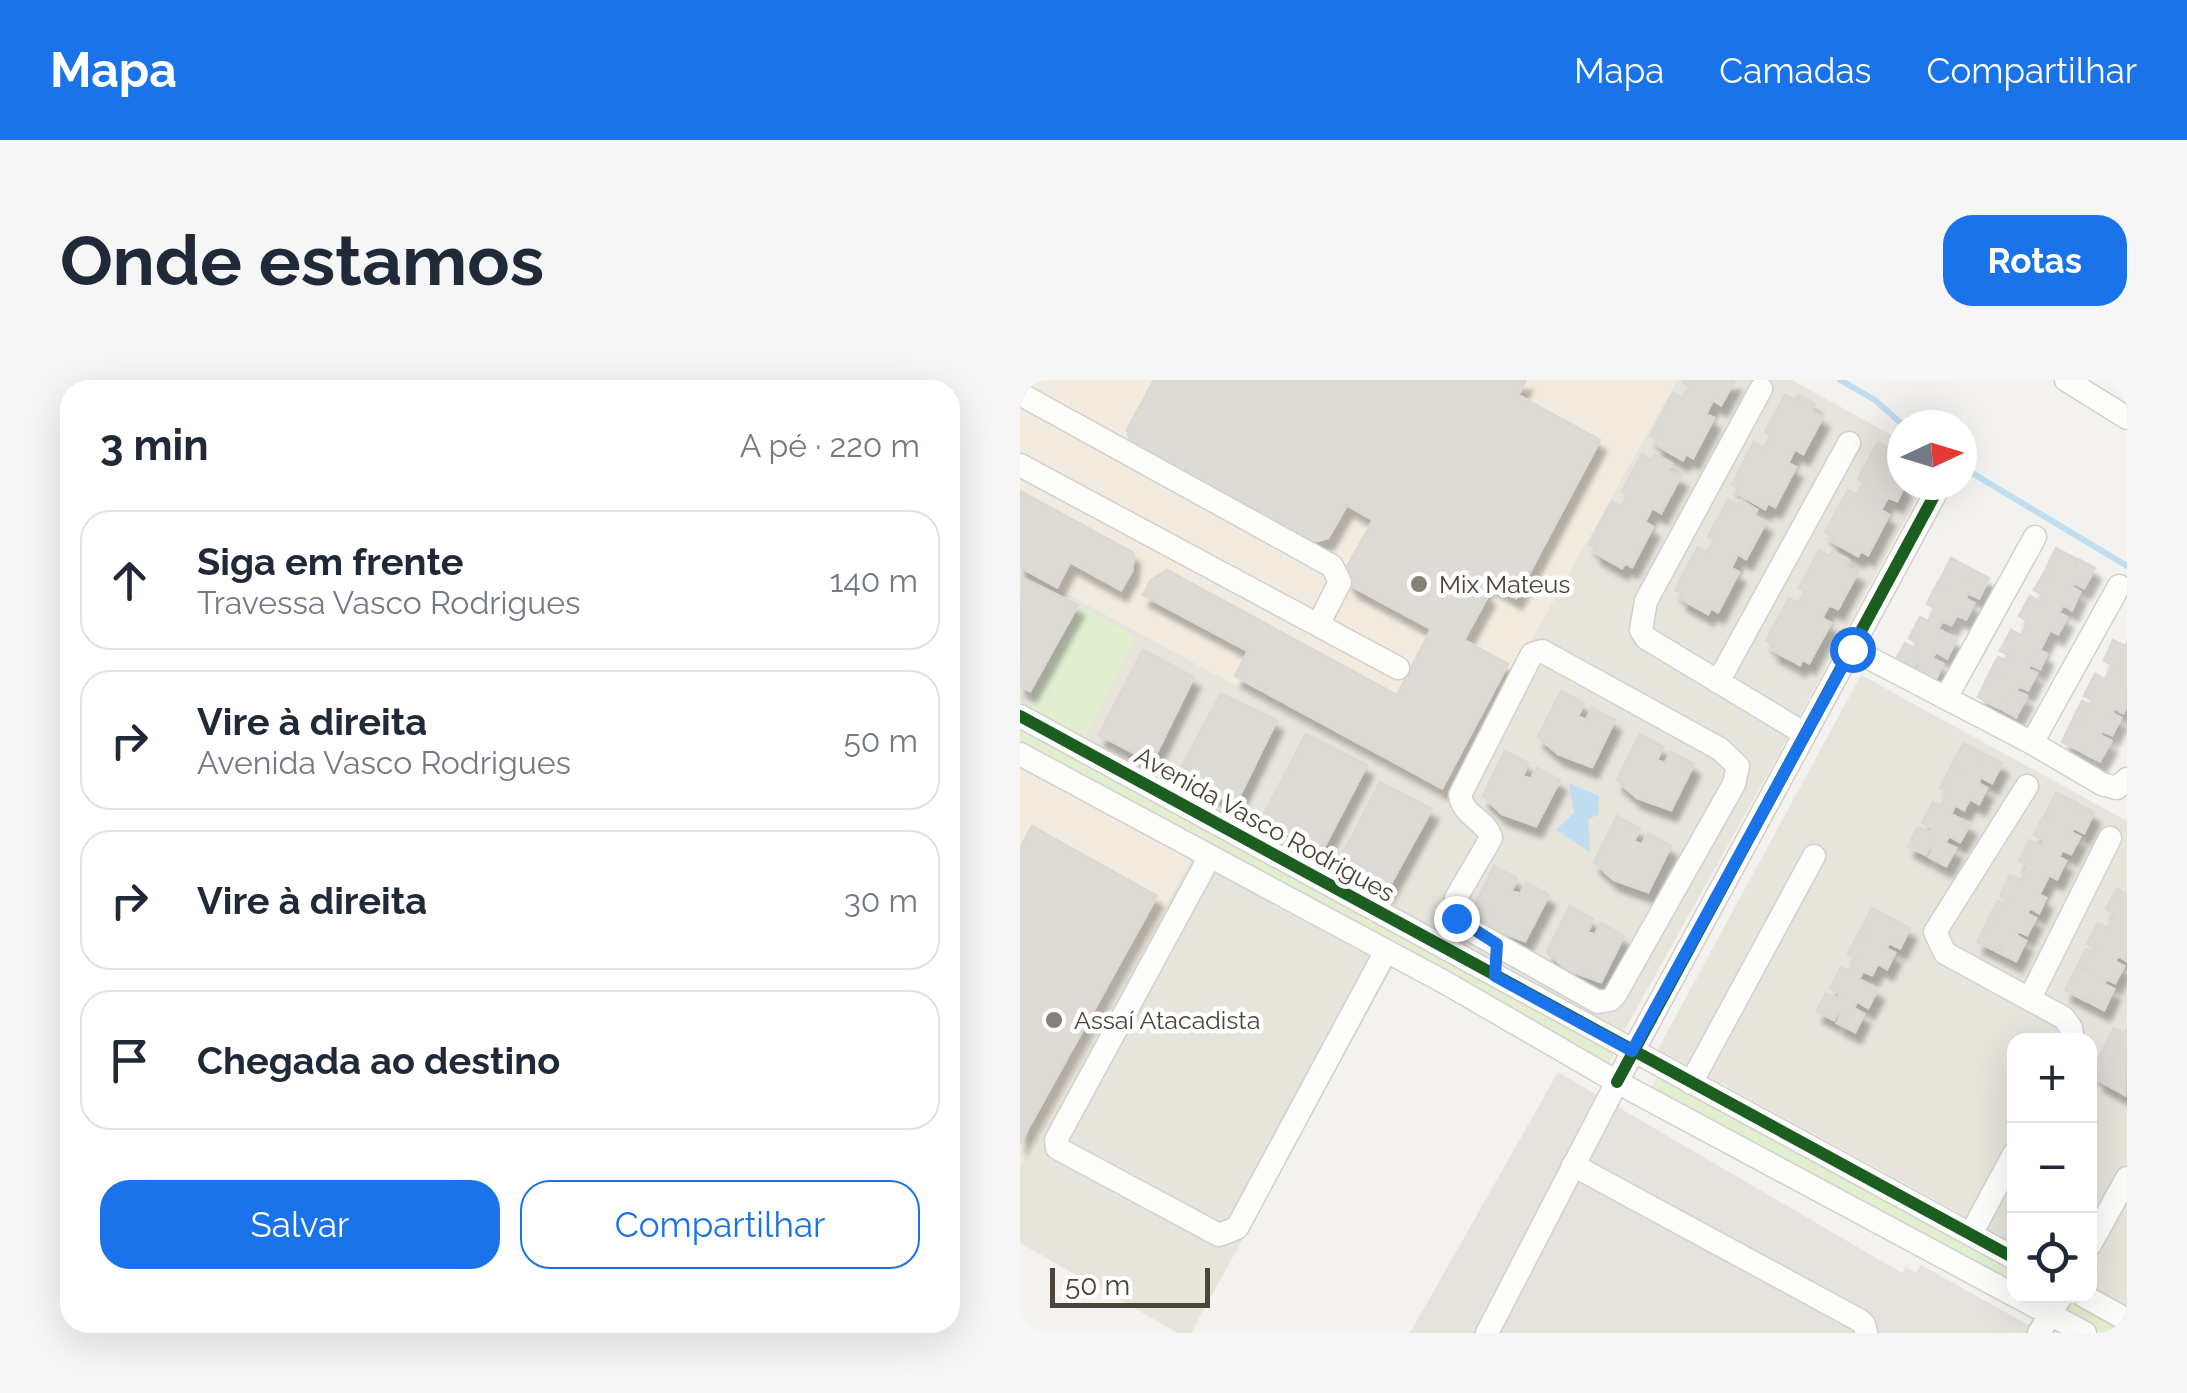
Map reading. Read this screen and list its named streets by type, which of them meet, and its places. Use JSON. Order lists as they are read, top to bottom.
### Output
{
  "streets": {
    "street": ["Avenida Vasco Rodrigues"]
  },
  "places": ["Mix Mateus", "Assaí Atacadista"],
  "scale_bar": "50 m",
  "north": "right",
  "page": {
    "header": "Mapa",
    "nav": ["Mapa", "Camadas", "Compartilhar"],
    "buttons": [
      "Rotas",
      ["Salvar", "Compartilhar"]
    ],
    "title": "Onde estamos",
    "heading": ["3 min", "A pé · 220 m"],
    "list": [
      ["Siga em frente", "Travessa Vasco Rodrigues", "140 m"],
      ["Vire à direita", "Avenida Vasco Rodrigues", "50 m"],
      ["Vire à direita", "30 m"],
      "Chegada ao destino"
    ],
    "map_buttons": ["+", "−"],
    "scale": "50 m"
  }
}
